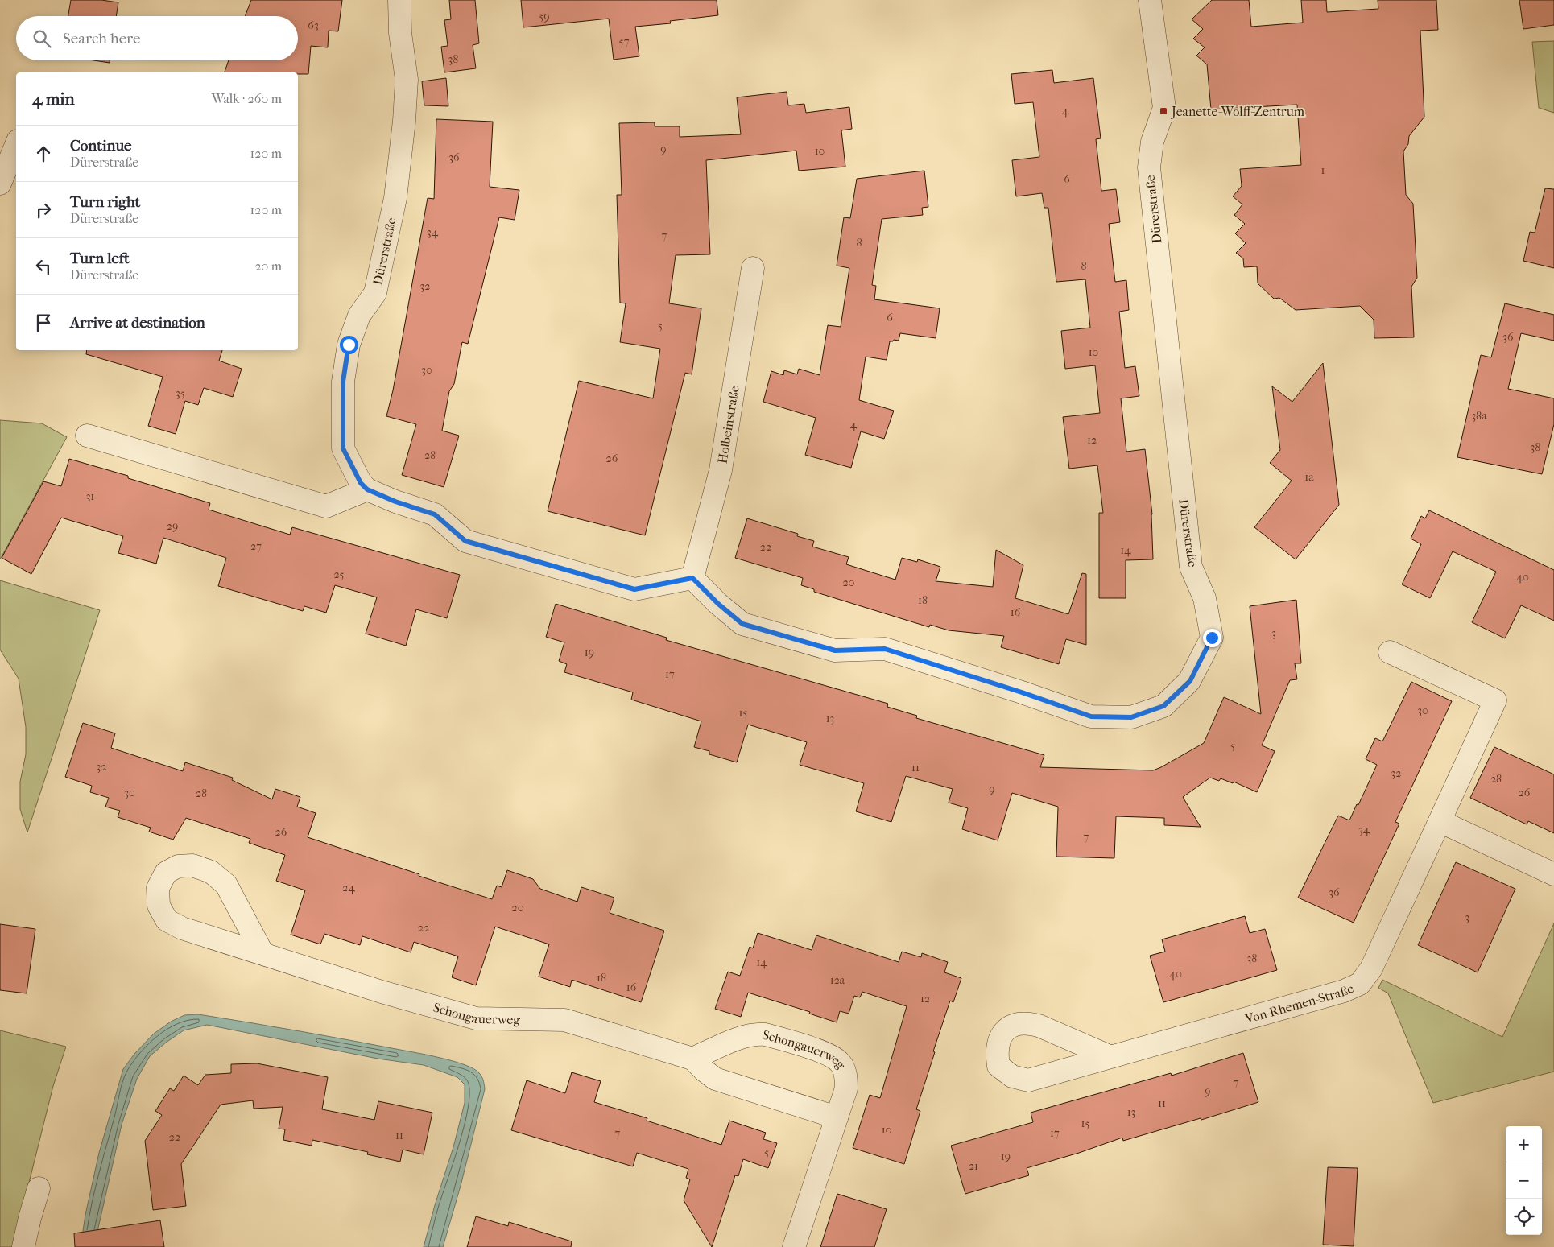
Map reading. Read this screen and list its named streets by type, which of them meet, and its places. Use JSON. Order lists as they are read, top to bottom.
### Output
{
  "streets": {
    "street": [
      "Dürerstraße",
      "Holbeinstraße",
      "Von-Rhemen-Straße",
      "Schongauerweg"
    ]
  },
  "crossings": [
    ["Dürerstraße", "Holbeinstraße"]
  ],
  "places": {
    "transit": ["Jeanette-Wolff-Zentrum"]
  },
  "house_numbers": [
    "59",
    "63",
    "57",
    "38",
    "4",
    "9",
    "10",
    "36",
    "1",
    "6",
    "34",
    "7",
    "8",
    "8",
    "32",
    "6",
    "5",
    "36",
    "10",
    "30",
    "35",
    "38a",
    "4",
    "12",
    "38",
    "28",
    "26",
    "1a",
    "31",
    "29",
    "27",
    "22",
    "14",
    "25",
    "40",
    "20",
    "18",
    "16",
    "3",
    "19",
    "17",
    "30",
    "15",
    "13",
    "5",
    "32",
    "11",
    "32",
    "28",
    "9",
    "30",
    "26",
    "28",
    "34",
    "26",
    "7",
    "24",
    "36",
    "20",
    "3",
    "22",
    "38",
    "14",
    "40",
    "18",
    "12a",
    "16",
    "12",
    "7",
    "9",
    "11",
    "13",
    "15",
    "10",
    "7",
    "17",
    "11",
    "22",
    "5",
    "19",
    "21"
  ],
  "page": {
    "search": "Search here",
    "heading": ["4 min", "Walk · 260 m"],
    "list": [
      ["Continue", "Dürerstraße", "120 m"],
      ["Turn right", "Dürerstraße", "120 m"],
      ["Turn left", "Dürerstraße", "20 m"],
      "Arrive at destination"
    ],
    "map_buttons": ["+", "−"]
  }
}
